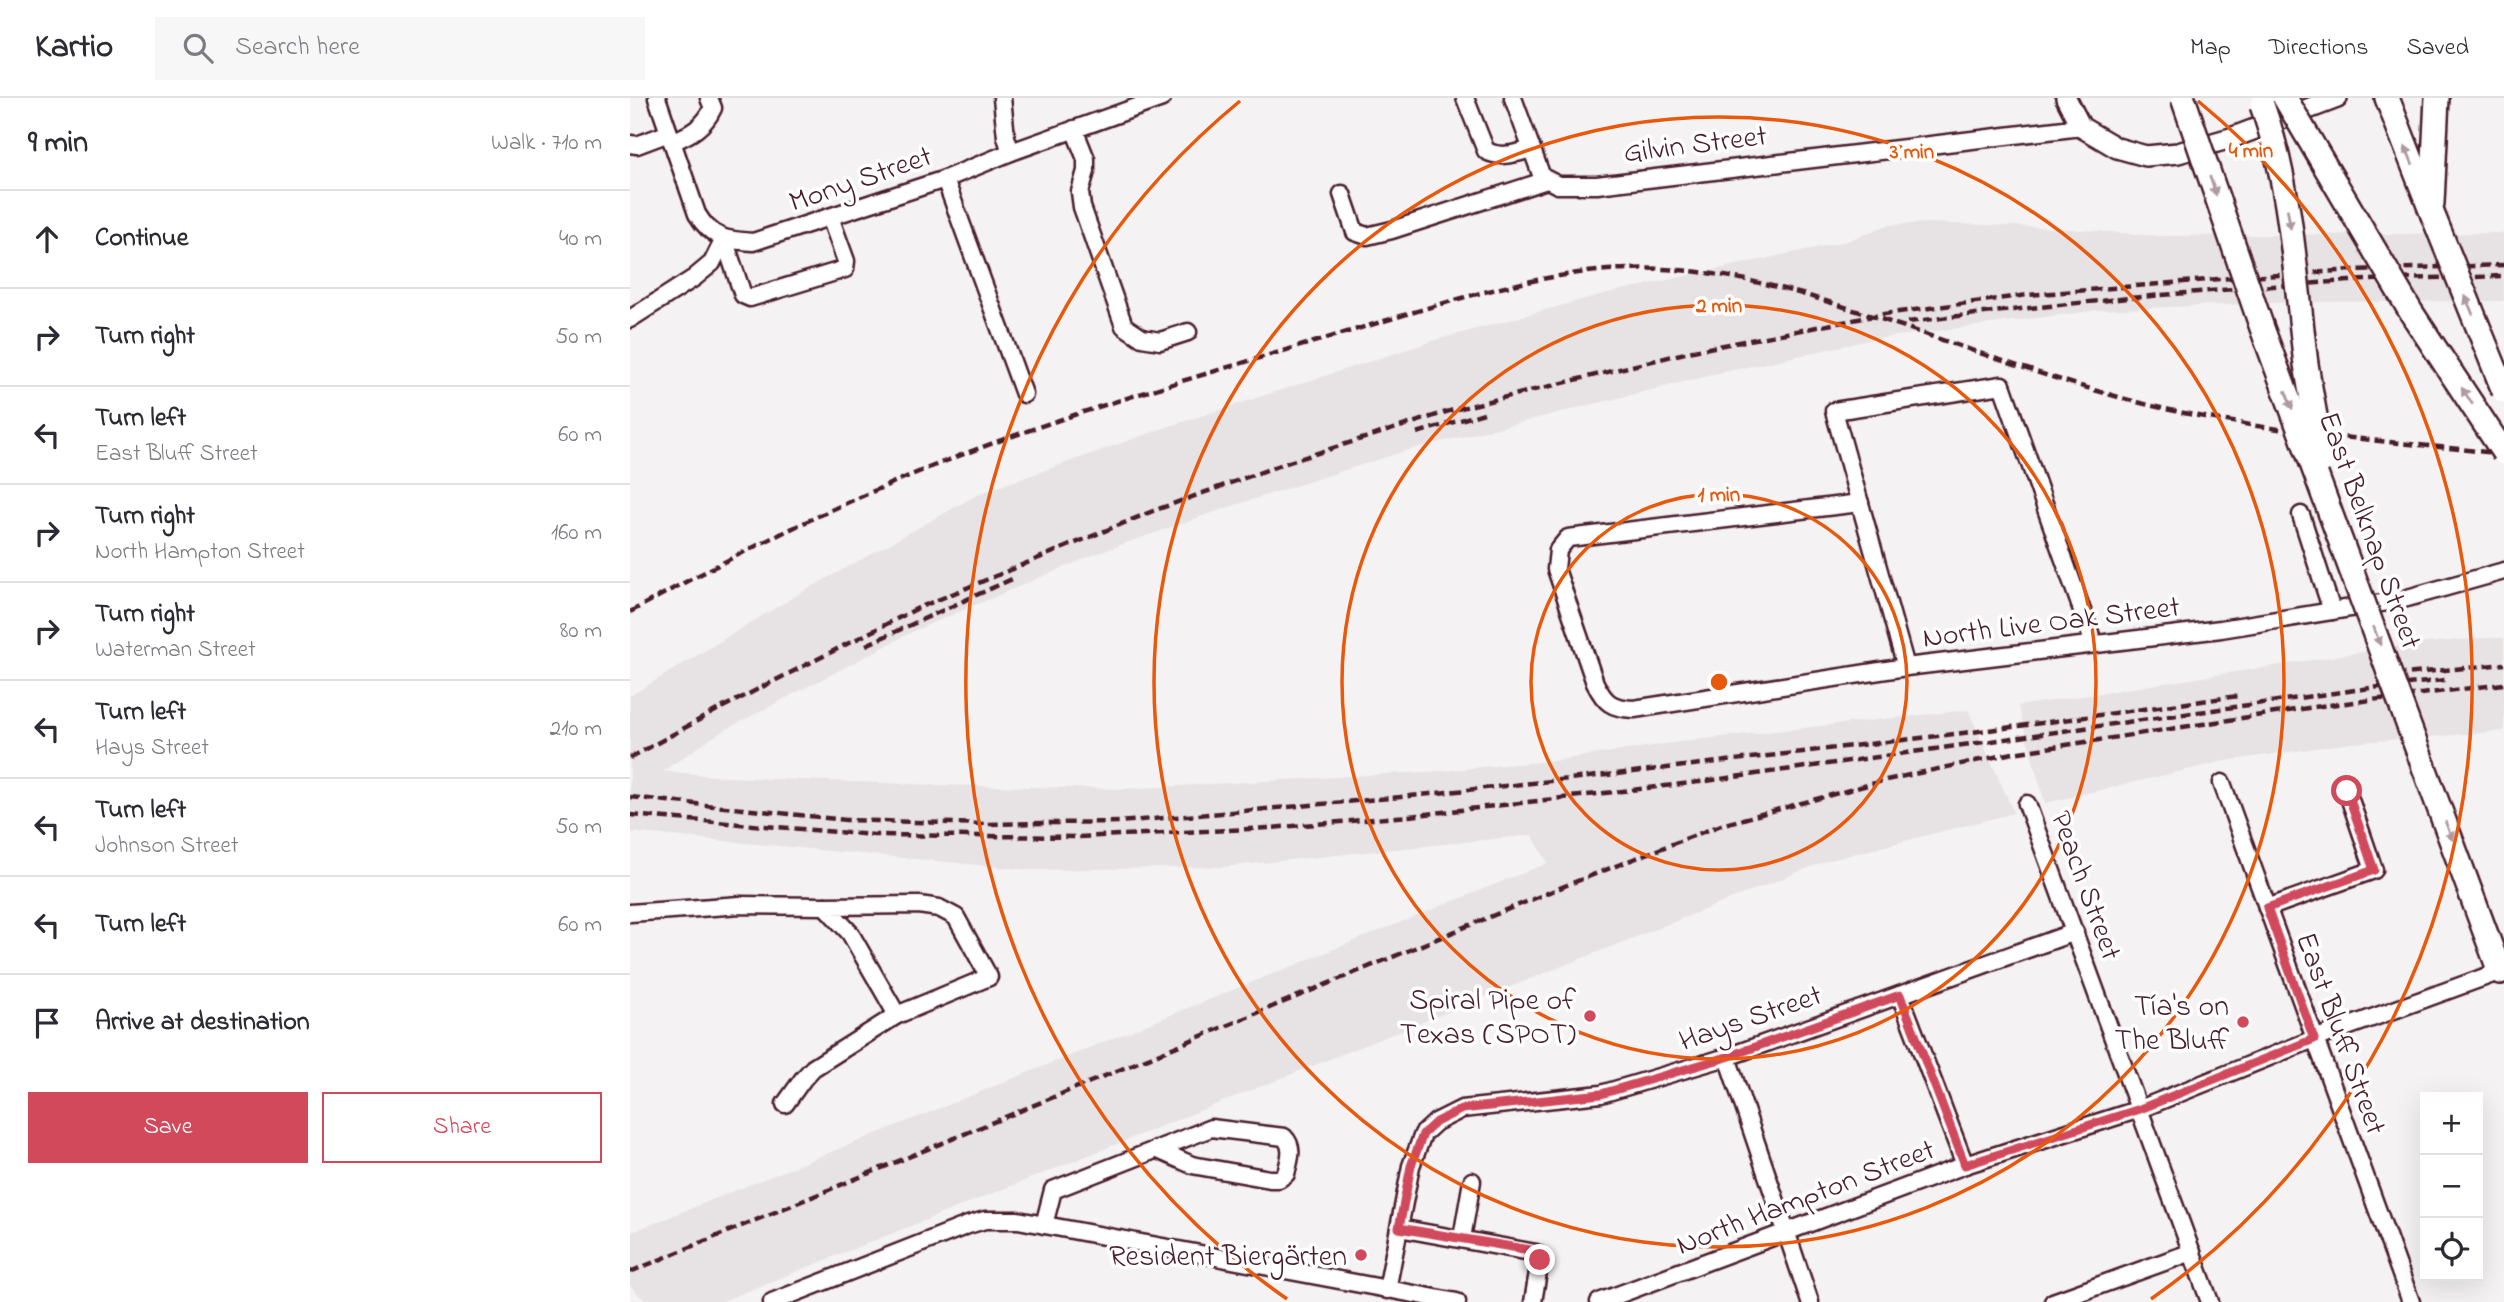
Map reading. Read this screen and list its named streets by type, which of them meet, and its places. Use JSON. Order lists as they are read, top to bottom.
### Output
{
  "streets": {
    "highway": ["East Belknap Street"],
    "street": [
      "Gilvin Street",
      "Mony Street",
      "North Live Oak Street",
      "Peach Street",
      "Hays Street",
      "East Bluff Street",
      "North Hampton Street"
    ]
  },
  "crossings": [
    ["East Belknap Street", "North Live Oak Street"],
    ["East Belknap Street", "North Hampton Street"],
    ["Peach Street", "Hays Street"],
    ["Peach Street", "North Hampton Street"],
    ["East Bluff Street", "North Hampton Street"]
  ],
  "places": ["Spiral Pipe of Texas (SPOT)", "Tía's on The Bluff", "Resident Biergärten"],
  "page": {
    "header": "Kartio",
    "search": "Search here",
    "nav": ["Map", "Directions", "Saved"],
    "heading": ["9 min", "Walk · 710 m"],
    "list": [
      ["Continue", "40 m"],
      ["Turn right", "50 m"],
      ["Turn left", "East Bluff Street", "60 m"],
      ["Turn right", "North Hampton Street", "160 m"],
      ["Turn right", "Waterman Street", "80 m"],
      ["Turn left", "Hays Street", "210 m"],
      ["Turn left", "Johnson Street", "50 m"],
      ["Turn left", "60 m"],
      "Arrive at destination"
    ],
    "buttons": ["Save", "Share"],
    "map_buttons": ["+", "−"]
  },
  "rings": [
    "4 min",
    "3 min",
    "2 min",
    "1 min"
  ]
}
